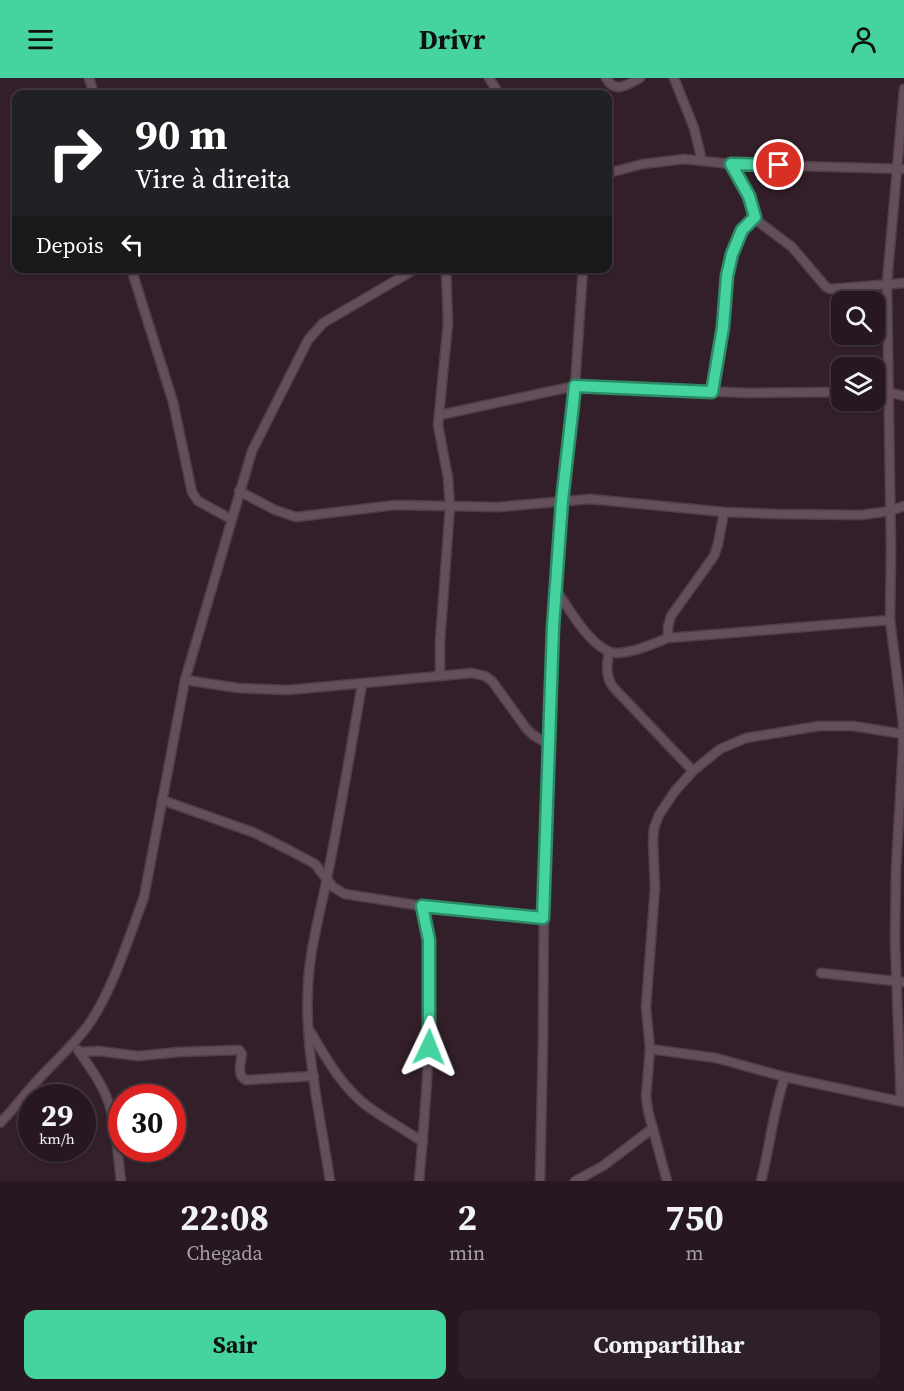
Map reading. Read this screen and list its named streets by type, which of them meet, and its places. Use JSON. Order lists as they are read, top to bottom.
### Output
{
  "page": {
    "header": "Drivr",
    "turn": ["90 m", "Vire à direita"],
    "then": "Depois",
    "speed": "29 km/h",
    "limit": "30",
    "eta": [
      "22:08",
      "Chegada",
      "2",
      "min",
      "750",
      "m"
    ],
    "buttons": ["Sair", "Compartilhar"]
  }
}
